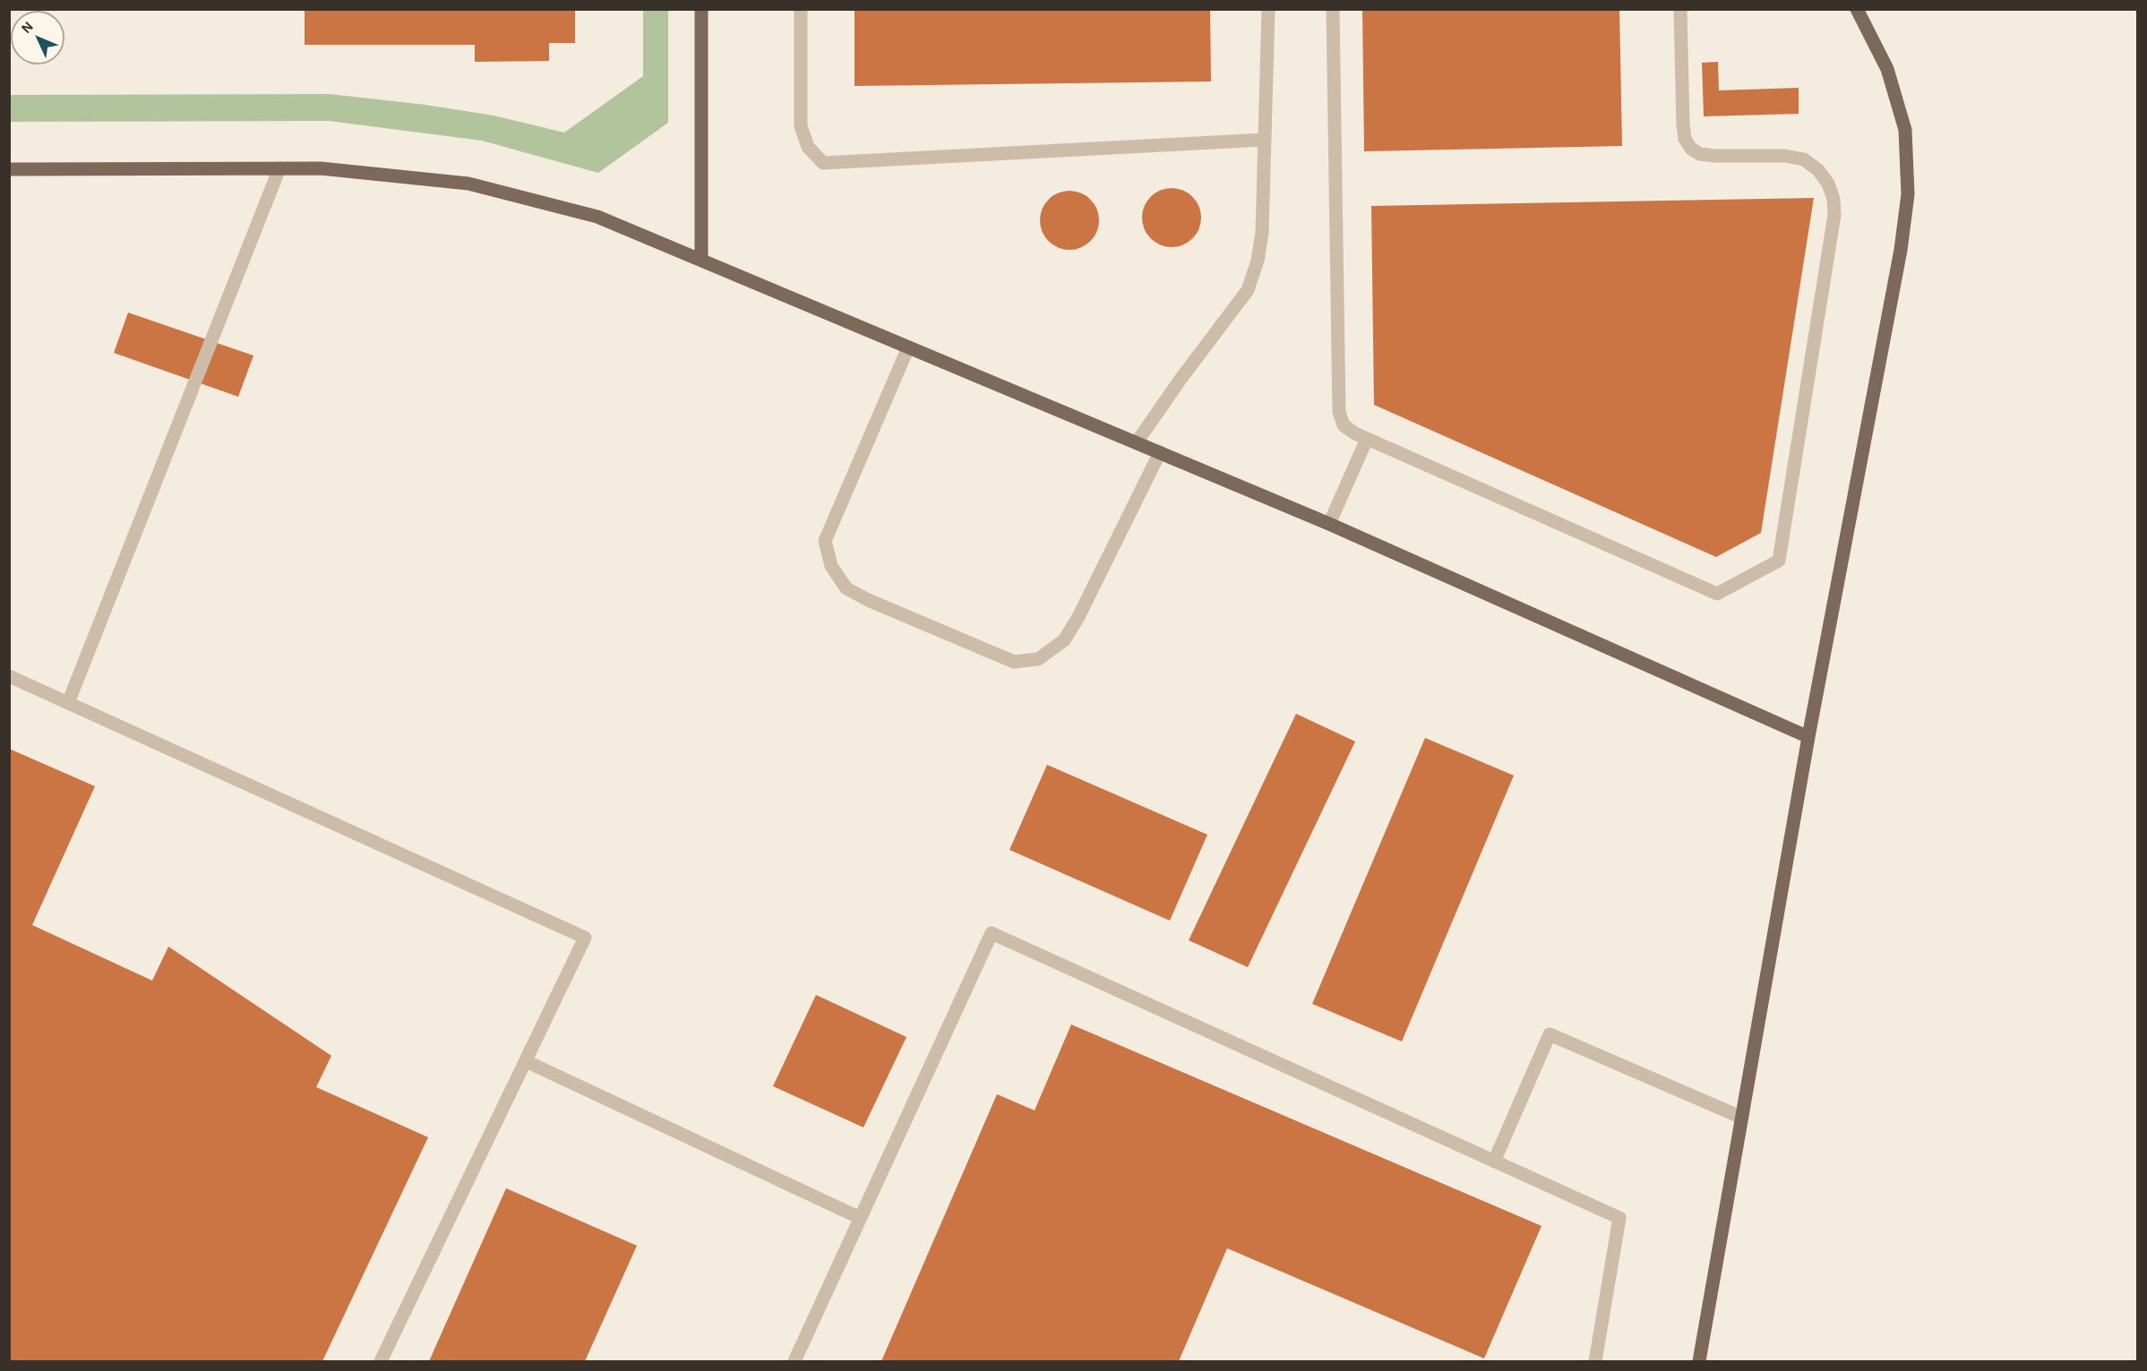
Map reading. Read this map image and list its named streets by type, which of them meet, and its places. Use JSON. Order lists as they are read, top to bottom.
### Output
{
  "north": "top left"
}
